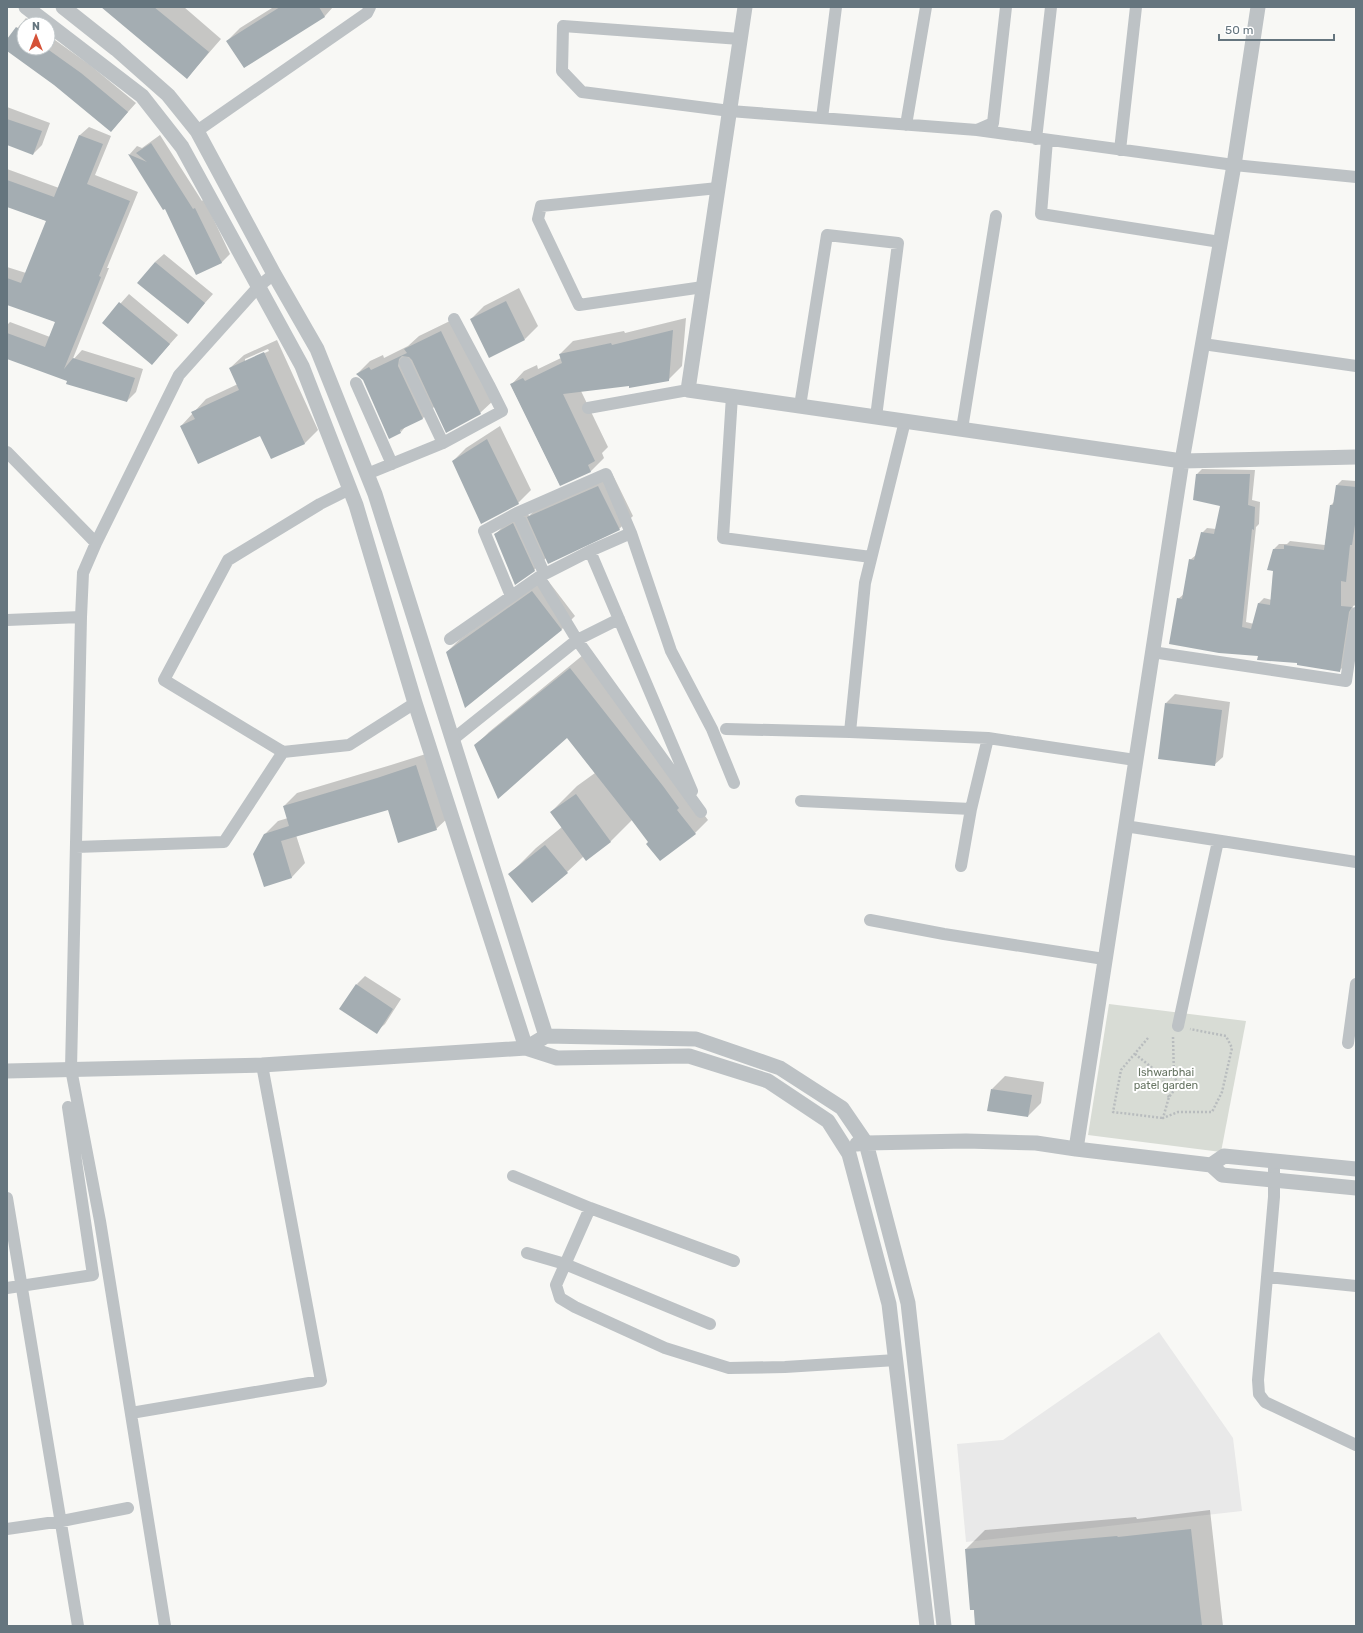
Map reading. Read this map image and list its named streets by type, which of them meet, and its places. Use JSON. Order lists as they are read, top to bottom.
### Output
{
  "parks": ["Ishwarbhai patel garden"],
  "scale_bar": "50 m",
  "north": "top"
}
